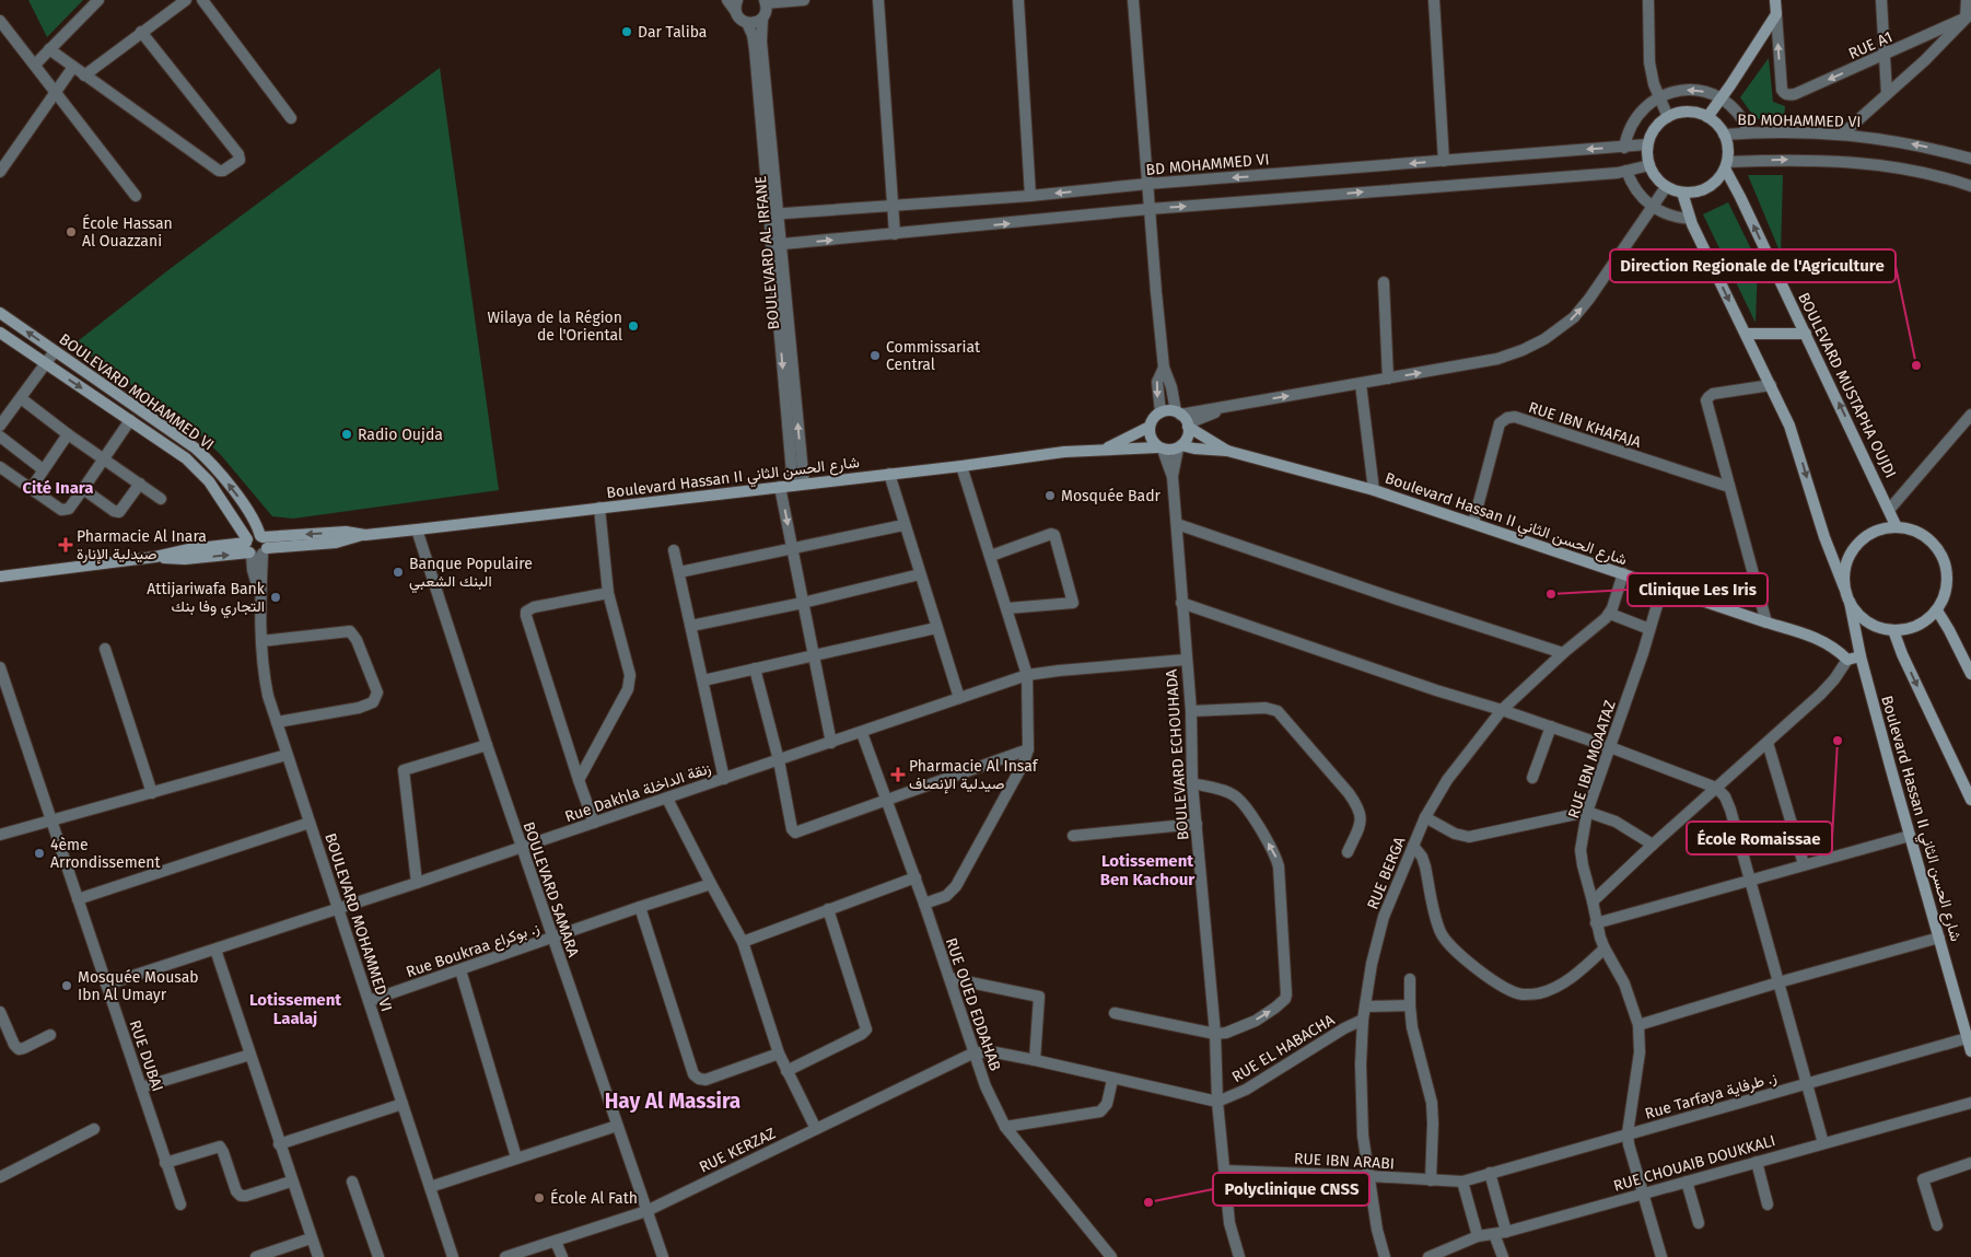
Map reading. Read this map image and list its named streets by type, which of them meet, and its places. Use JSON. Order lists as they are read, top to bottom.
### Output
{
  "streets": {
    "main road": ["BOULEVARD MUSTAPHA OUJDI", "BOULEVARD MOHAMMED VI", "Boulevard Hassan II شارع الحسن الثاني"],
    "street": [
      "RUE A1",
      "BD MOHAMMED VI",
      "BOULEVARD AL IRFANE",
      "RUE IBN KHAFAJA",
      "BOULEVARD ECHOUHADA",
      "RUE IBN MOAATAZ",
      "Rue Dakhla زنقة الداخلة",
      "RUE BERGA",
      "BOULEVARD SAMARA",
      "Rue Boukraa ز. بوكراع",
      "RUE OUED EDDAHAB",
      "RUE EL HABACHA",
      "RUE DUBAI",
      "Rue Tarfaya ز. طرفاية",
      "RUE KERZAZ",
      "RUE IBN ARABI",
      "RUE CHOUAIB DOUKKALI"
    ]
  },
  "crossings": [
    ["BD MOHAMMED VI", "BOULEVARD AL IRFANE"],
    ["BD MOHAMMED VI", "BOULEVARD MUSTAPHA OUJDI"],
    ["BOULEVARD AL IRFANE", "Boulevard Hassan II شارع الحسن الثاني"],
    ["BOULEVARD MUSTAPHA OUJDI", "Boulevard Hassan II شارع الحسن الثاني"],
    ["BOULEVARD MOHAMMED VI", "Boulevard Hassan II شارع الحسن الثاني"],
    ["BOULEVARD MOHAMMED VI", "Rue Dakhla زنقة الداخلة"],
    ["BOULEVARD MOHAMMED VI", "Rue Boukraa ز. بوكراع"],
    ["RUE IBN KHAFAJA", "Boulevard Hassan II شارع الحسن الثاني"],
    ["Boulevard Hassan II شارع الحسن الثاني", "BOULEVARD ECHOUHADA"],
    ["Boulevard Hassan II شارع الحسن الثاني", "RUE IBN MOAATAZ"],
    ["Boulevard Hassan II شارع الحسن الثاني", "BOULEVARD SAMARA"],
    ["Boulevard Hassan II شارع الحسن الثاني", "Rue Tarfaya ز. طرفاية"],
    ["BOULEVARD ECHOUHADA", "Rue Dakhla زنقة الداخلة"],
    ["BOULEVARD ECHOUHADA", "RUE EL HABACHA"],
    ["BOULEVARD ECHOUHADA", "RUE IBN ARABI"],
    ["RUE IBN MOAATAZ", "Rue Tarfaya ز. طرفاية"],
    ["RUE IBN MOAATAZ", "RUE CHOUAIB DOUKKALI"],
    ["Rue Dakhla زنقة الداخلة", "BOULEVARD SAMARA"],
    ["Rue Dakhla زنقة الداخلة", "RUE OUED EDDAHAB"],
    ["Rue Dakhla زنقة الداخلة", "RUE DUBAI"],
    ["RUE BERGA", "RUE EL HABACHA"],
    ["RUE BERGA", "RUE IBN ARABI"],
    ["BOULEVARD SAMARA", "Rue Boukraa ز. بوكراع"],
    ["BOULEVARD SAMARA", "RUE KERZAZ"],
    ["RUE OUED EDDAHAB", "RUE KERZAZ"],
    ["Rue Tarfaya ز. طرفاية", "RUE IBN ARABI"]
  ],
  "districts": [
    "Cité Inara",
    "Lotissement Ben Kachour",
    "Lotissement Laalaj",
    "Hay Al Massira"
  ],
  "places": {
    "other": [
      "Dar Taliba",
      "École Hassan Al Ouazzani",
      "Wilaya de la Région de l'Oriental",
      "Commissariat Central",
      "Direction Regionale de l'Agriculture",
      "Radio Oujda",
      "Mosquée Badr",
      "Banque Populaire البنك الشعبي",
      "Clinique Les Iris",
      "Attijariwafa Bank التجاري وفا بنك",
      "École Romaissae",
      "4ème Arrondissement",
      "Mosquée Mousab Ibn Al Umayr",
      "École Al Fath",
      "Polyclinique CNSS"
    ],
    "health": ["Pharmacie Al Inara صيدلية الإنارة", "Pharmacie Al Insaf صيدلية الإنصاف"]
  }
}
